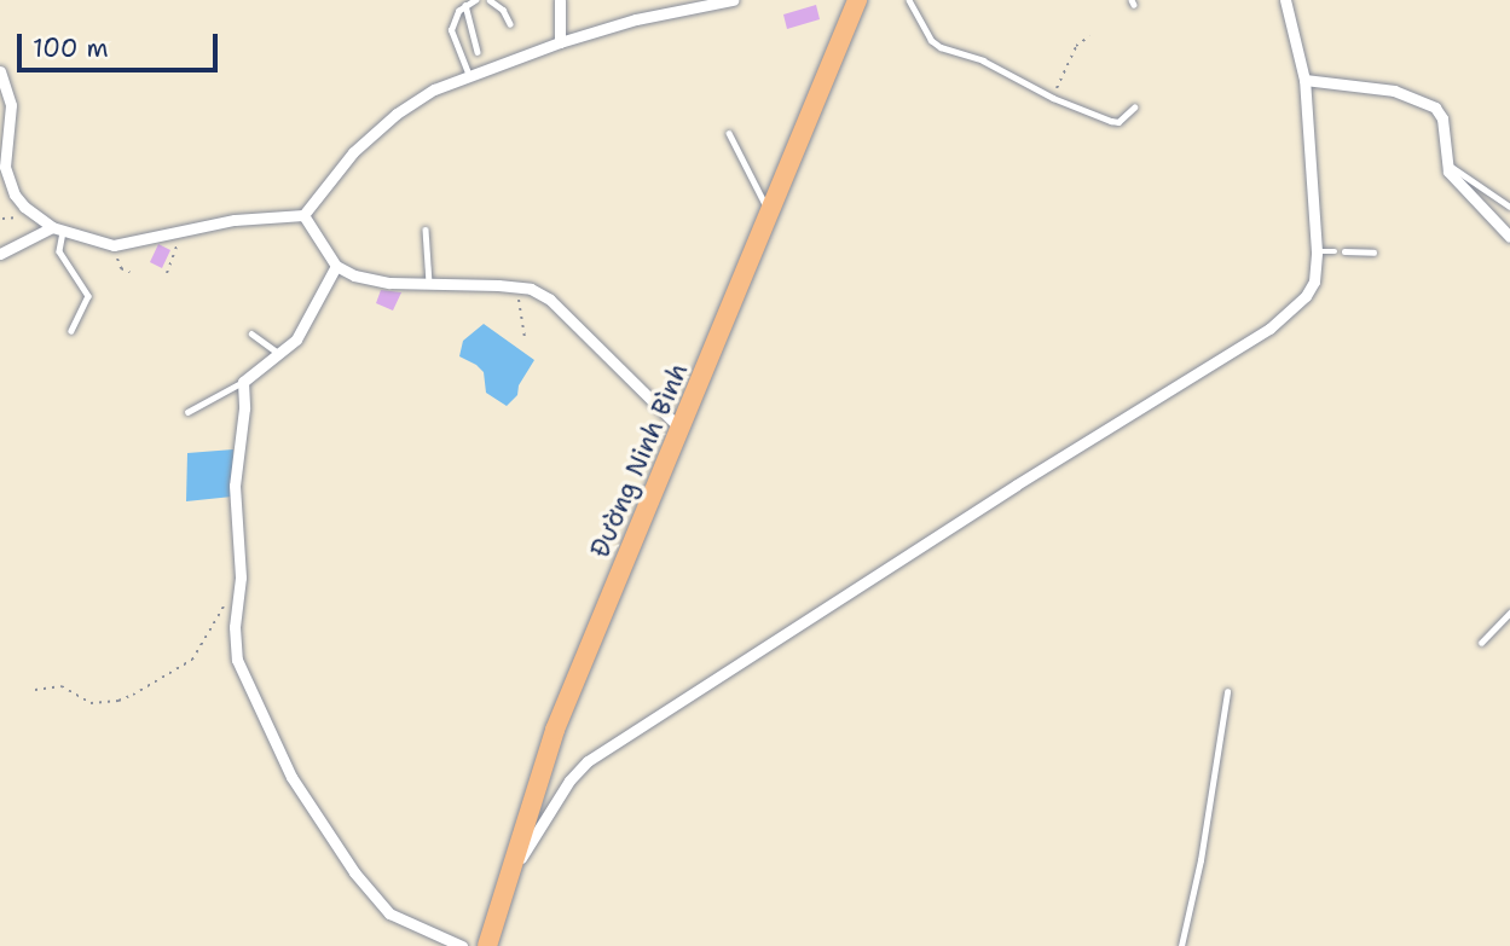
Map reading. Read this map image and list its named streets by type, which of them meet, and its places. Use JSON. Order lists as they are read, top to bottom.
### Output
{
  "streets": {
    "highway": ["Đường Ninh Bình"]
  },
  "scale_bar": "100 m"
}
